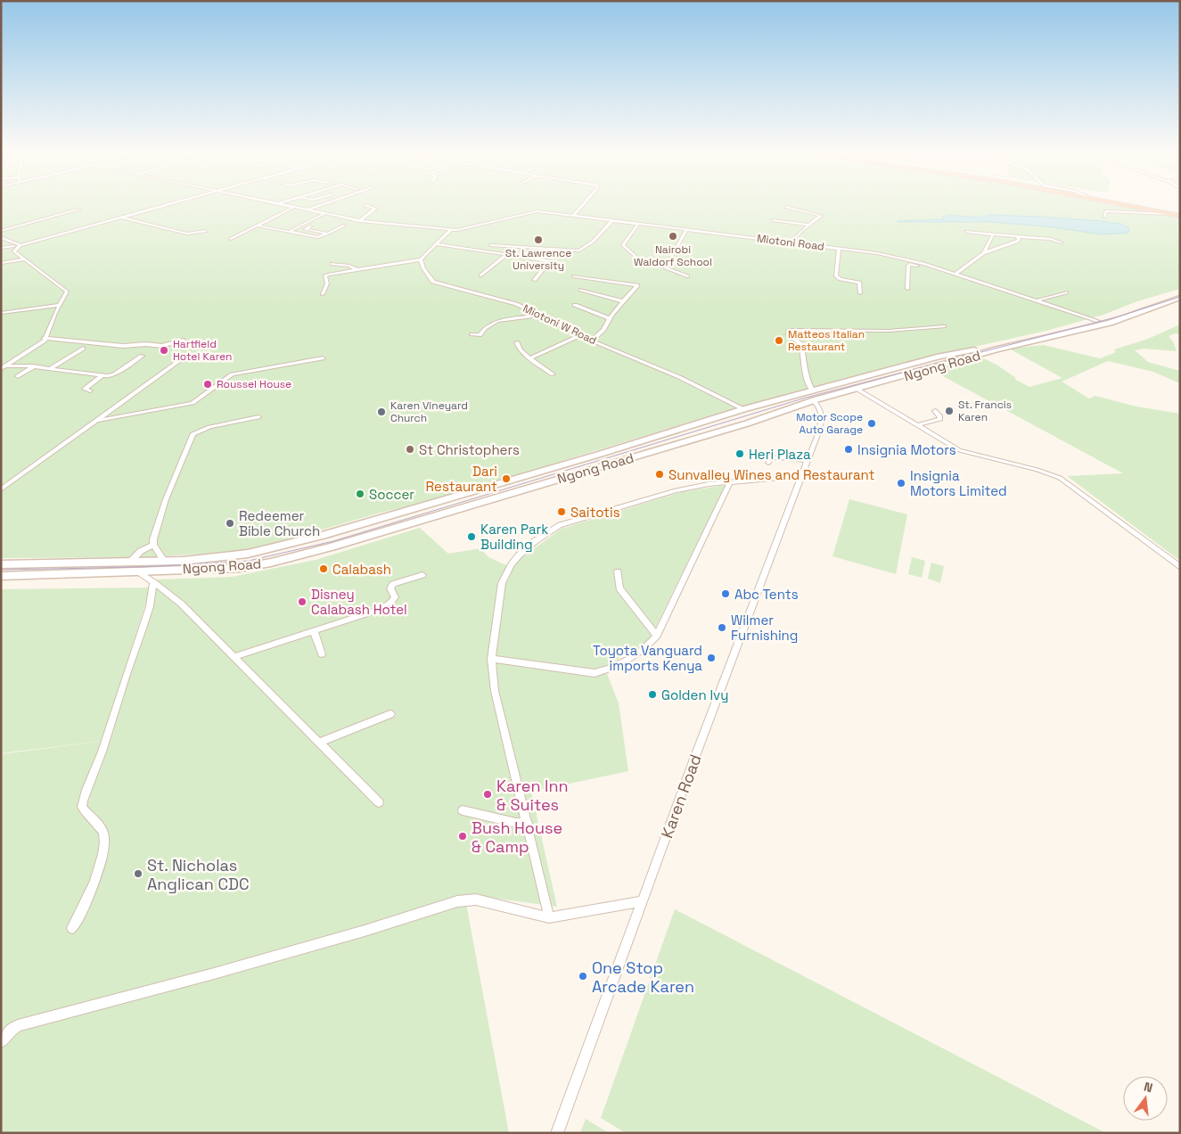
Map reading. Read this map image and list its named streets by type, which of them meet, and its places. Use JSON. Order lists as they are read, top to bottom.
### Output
{
  "streets": {
    "main road": ["Ngong Road"],
    "street": ["Miotoni Road", "Miotoni W Road", "Karen Road"]
  },
  "crossings": [
    ["Miotoni Road", "Ngong Road"],
    ["Miotoni W Road", "Ngong Road"],
    ["Ngong Road", "Karen Road"]
  ],
  "places": [
    "Nairobi Waldorf School",
    "St. Lawrence University",
    "Matteos Italian Restaurant",
    "Hartfield Hotel Karen",
    "Roussel House",
    "St. Francis Karen",
    "Karen Vineyard Church",
    "Motor Scope Auto Garage",
    "St Christophers",
    "Insignia Motors",
    "Heri Plaza",
    "Sunvalley Wines and Restaurant",
    "Dari Restaurant",
    "Insignia Motors Limited",
    "Soccer",
    "Saitotis",
    "Redeemer Bible Church",
    "Karen Park Building",
    "Calabash",
    "Abc Tents",
    "Disney Calabash Hotel",
    "Wilmer Furnishing",
    "Toyota Vanguard imports Kenya",
    "Golden Ivy",
    "Karen Inn & Suites",
    "Bush House & Camp",
    "St. Nicholas Anglican CDC",
    "One Stop Arcade Karen"
  ],
  "north": "top"
}
